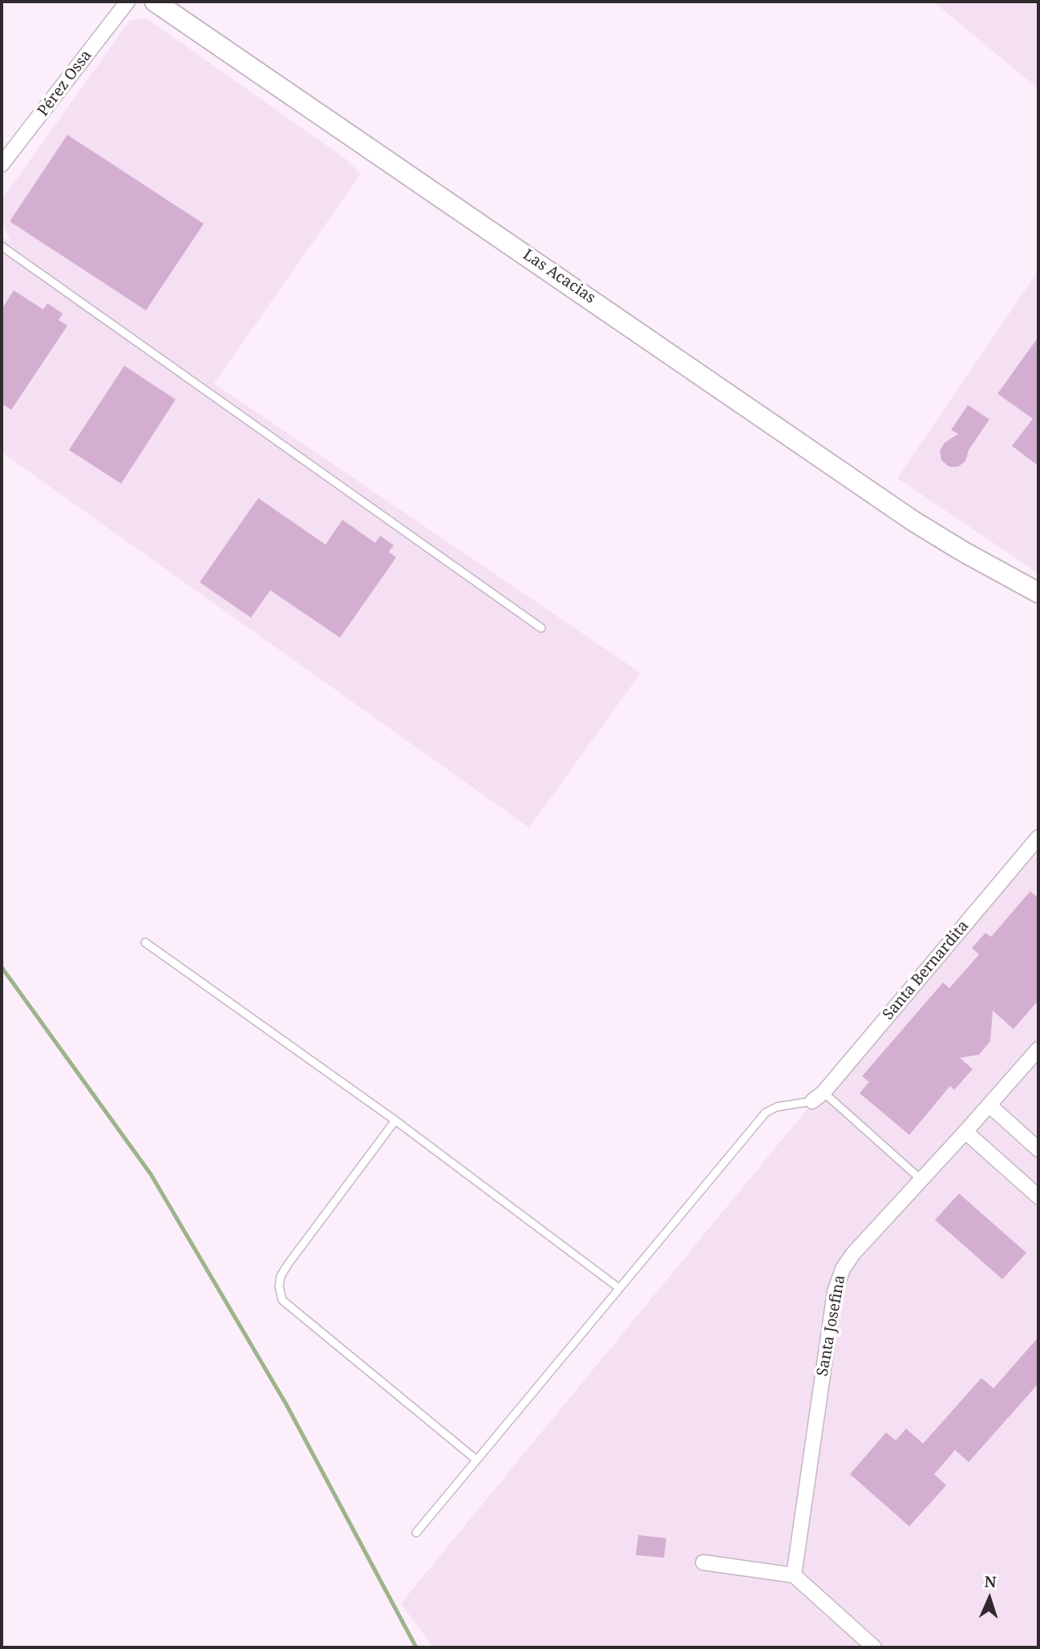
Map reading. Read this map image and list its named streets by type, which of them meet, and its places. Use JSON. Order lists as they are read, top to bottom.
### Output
{
  "streets": {
    "main road": ["Las Acacias"],
    "street": ["Pérez Ossa", "Santa Bernardita", "Santa Josefina"]
  },
  "north": "top"
}
